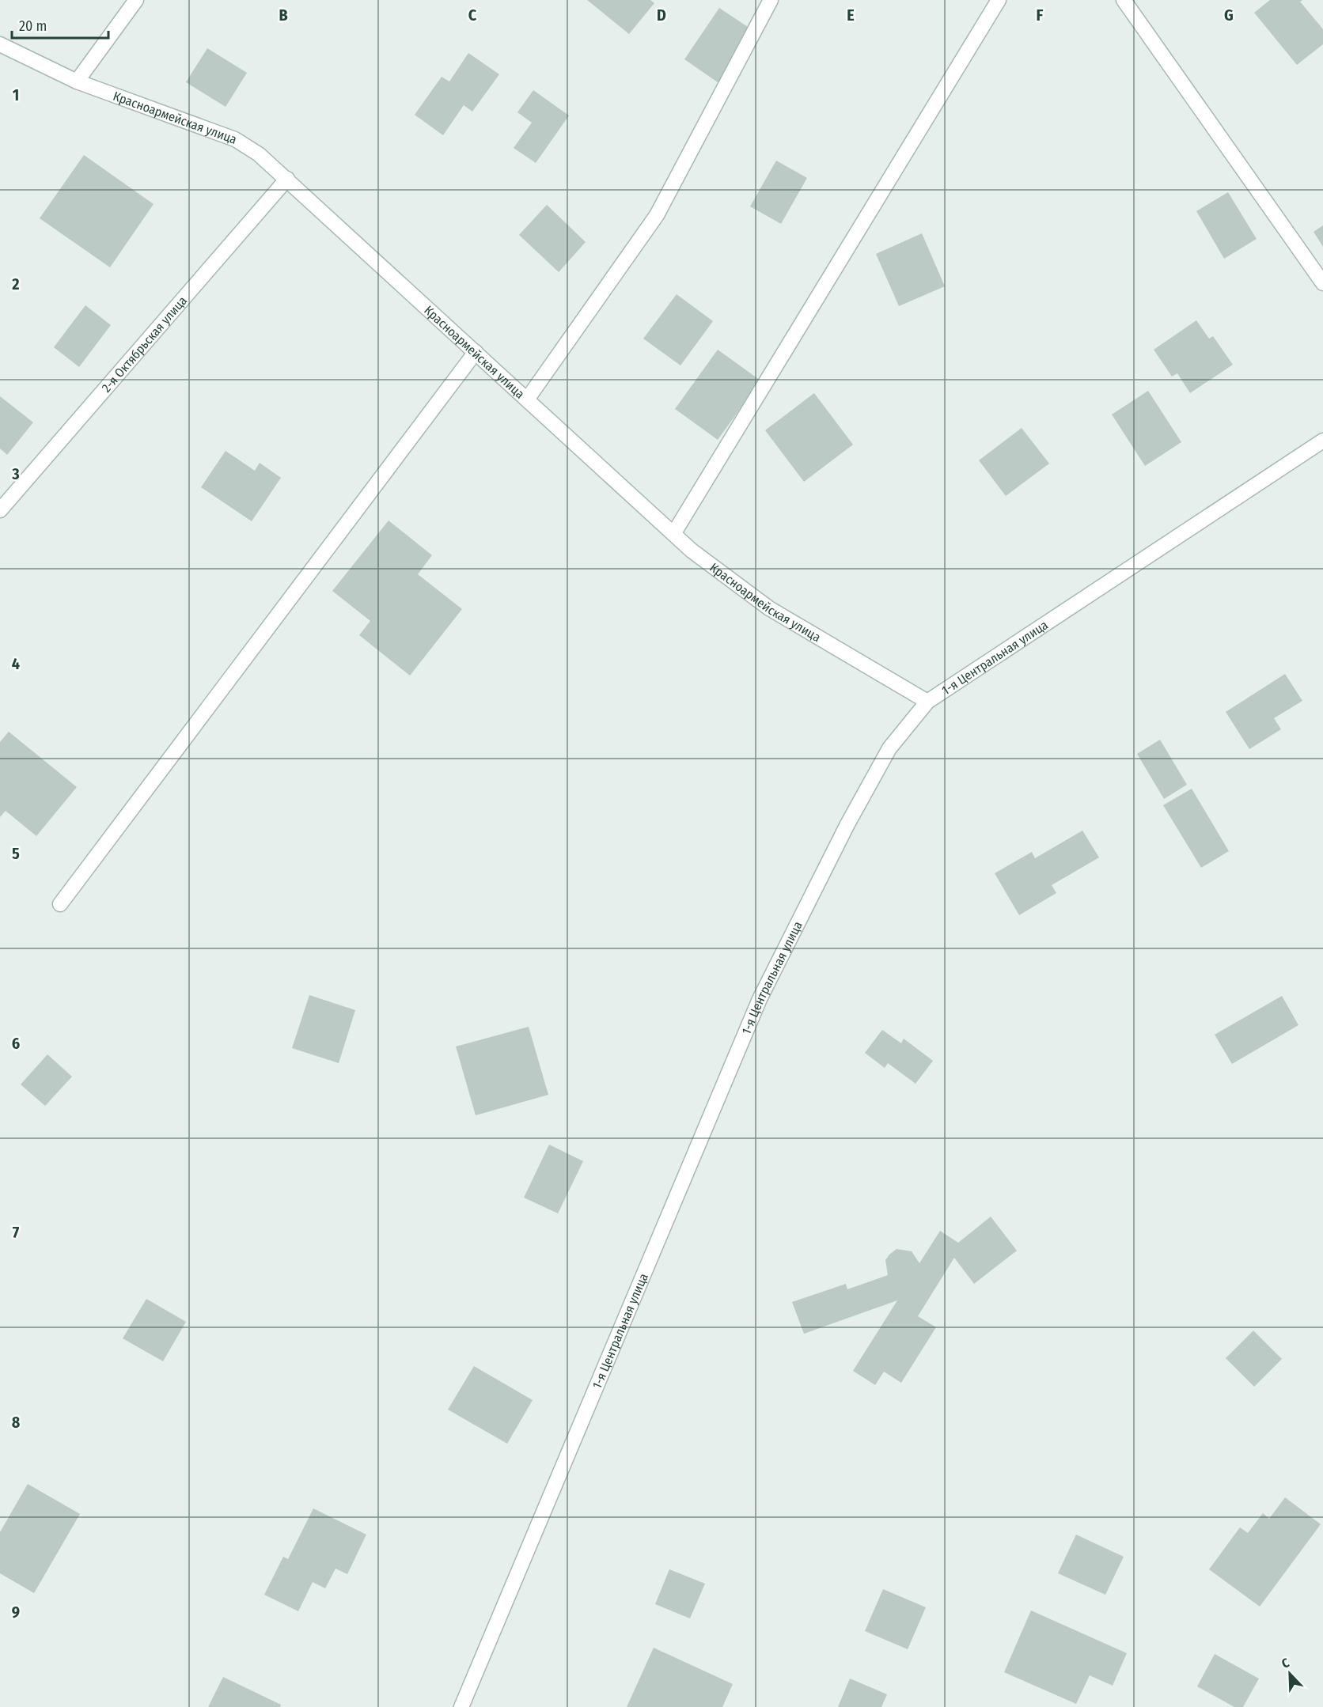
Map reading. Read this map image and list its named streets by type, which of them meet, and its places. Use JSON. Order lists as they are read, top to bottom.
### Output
{
  "streets": {
    "street": ["Красноармейская улица", "2-я Октябрьская улица", "1-я Центральная улица"]
  },
  "crossings": [
    ["Красноармейская улица", "2-я Октябрьская улица"],
    ["Красноармейская улица", "1-я Центральная улица"]
  ],
  "scale_bar": "20 m",
  "north": "top left",
  "grid": {
    "columns": [
      "B",
      "C",
      "D",
      "E",
      "F",
      "G"
    ],
    "rows": [
      "1",
      "2",
      "3",
      "4",
      "5",
      "6",
      "7",
      "8",
      "9"
    ]
  }
}
